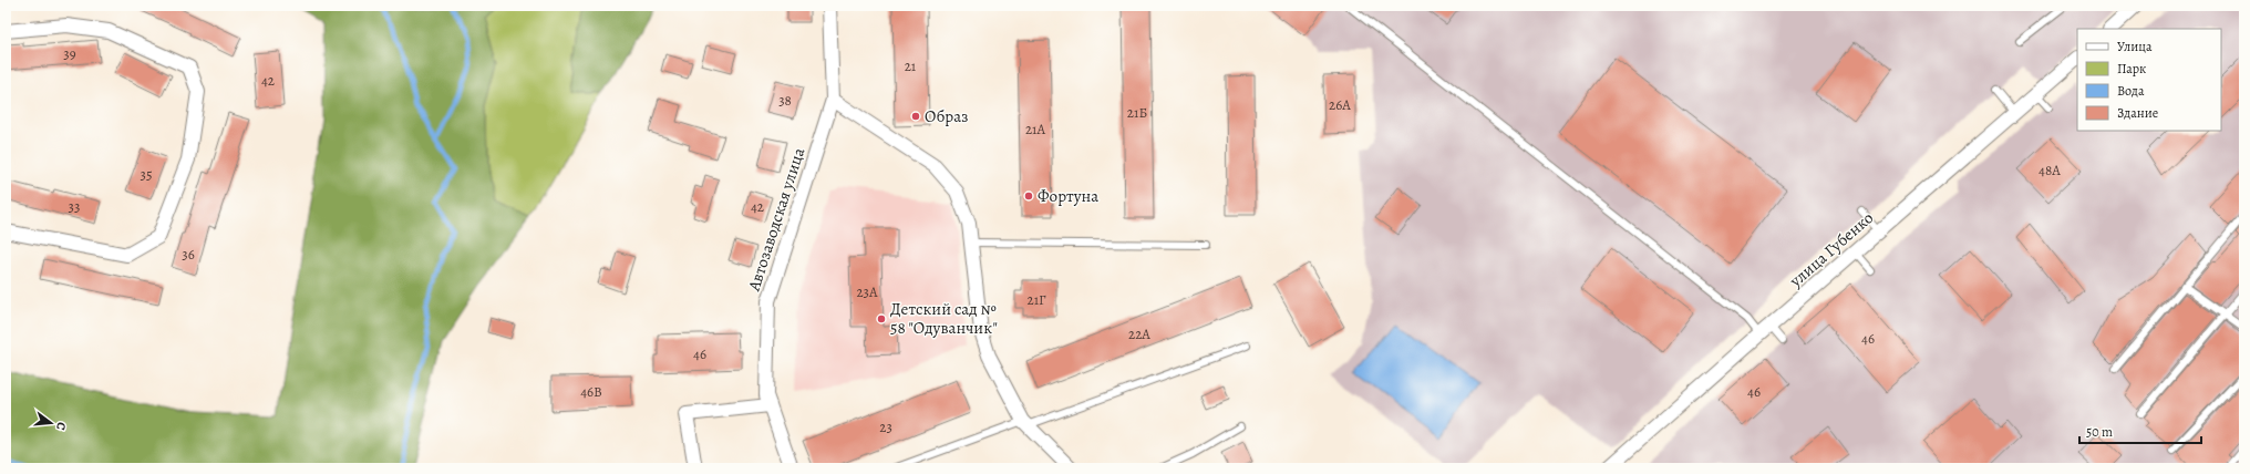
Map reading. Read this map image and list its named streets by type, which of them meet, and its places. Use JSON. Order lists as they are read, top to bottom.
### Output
{
  "streets": {
    "street": ["Автозаводская улица", "улица Губенко"]
  },
  "places": ["Образ", "Фортуна", "Детский сад № 58 \"Одуванчик\""],
  "house_numbers": [
    "39",
    "21",
    "42",
    "38",
    "26А",
    "21Б",
    "21А",
    "48А",
    "35",
    "33",
    "42",
    "36",
    "23А",
    "21Г",
    "22А",
    "46",
    "46",
    "46В",
    "46",
    "23"
  ],
  "legend": [
    "Улица",
    "Парк",
    "Вода",
    "Здание"
  ],
  "scale_bar": "50 m",
  "north": "right"
}
